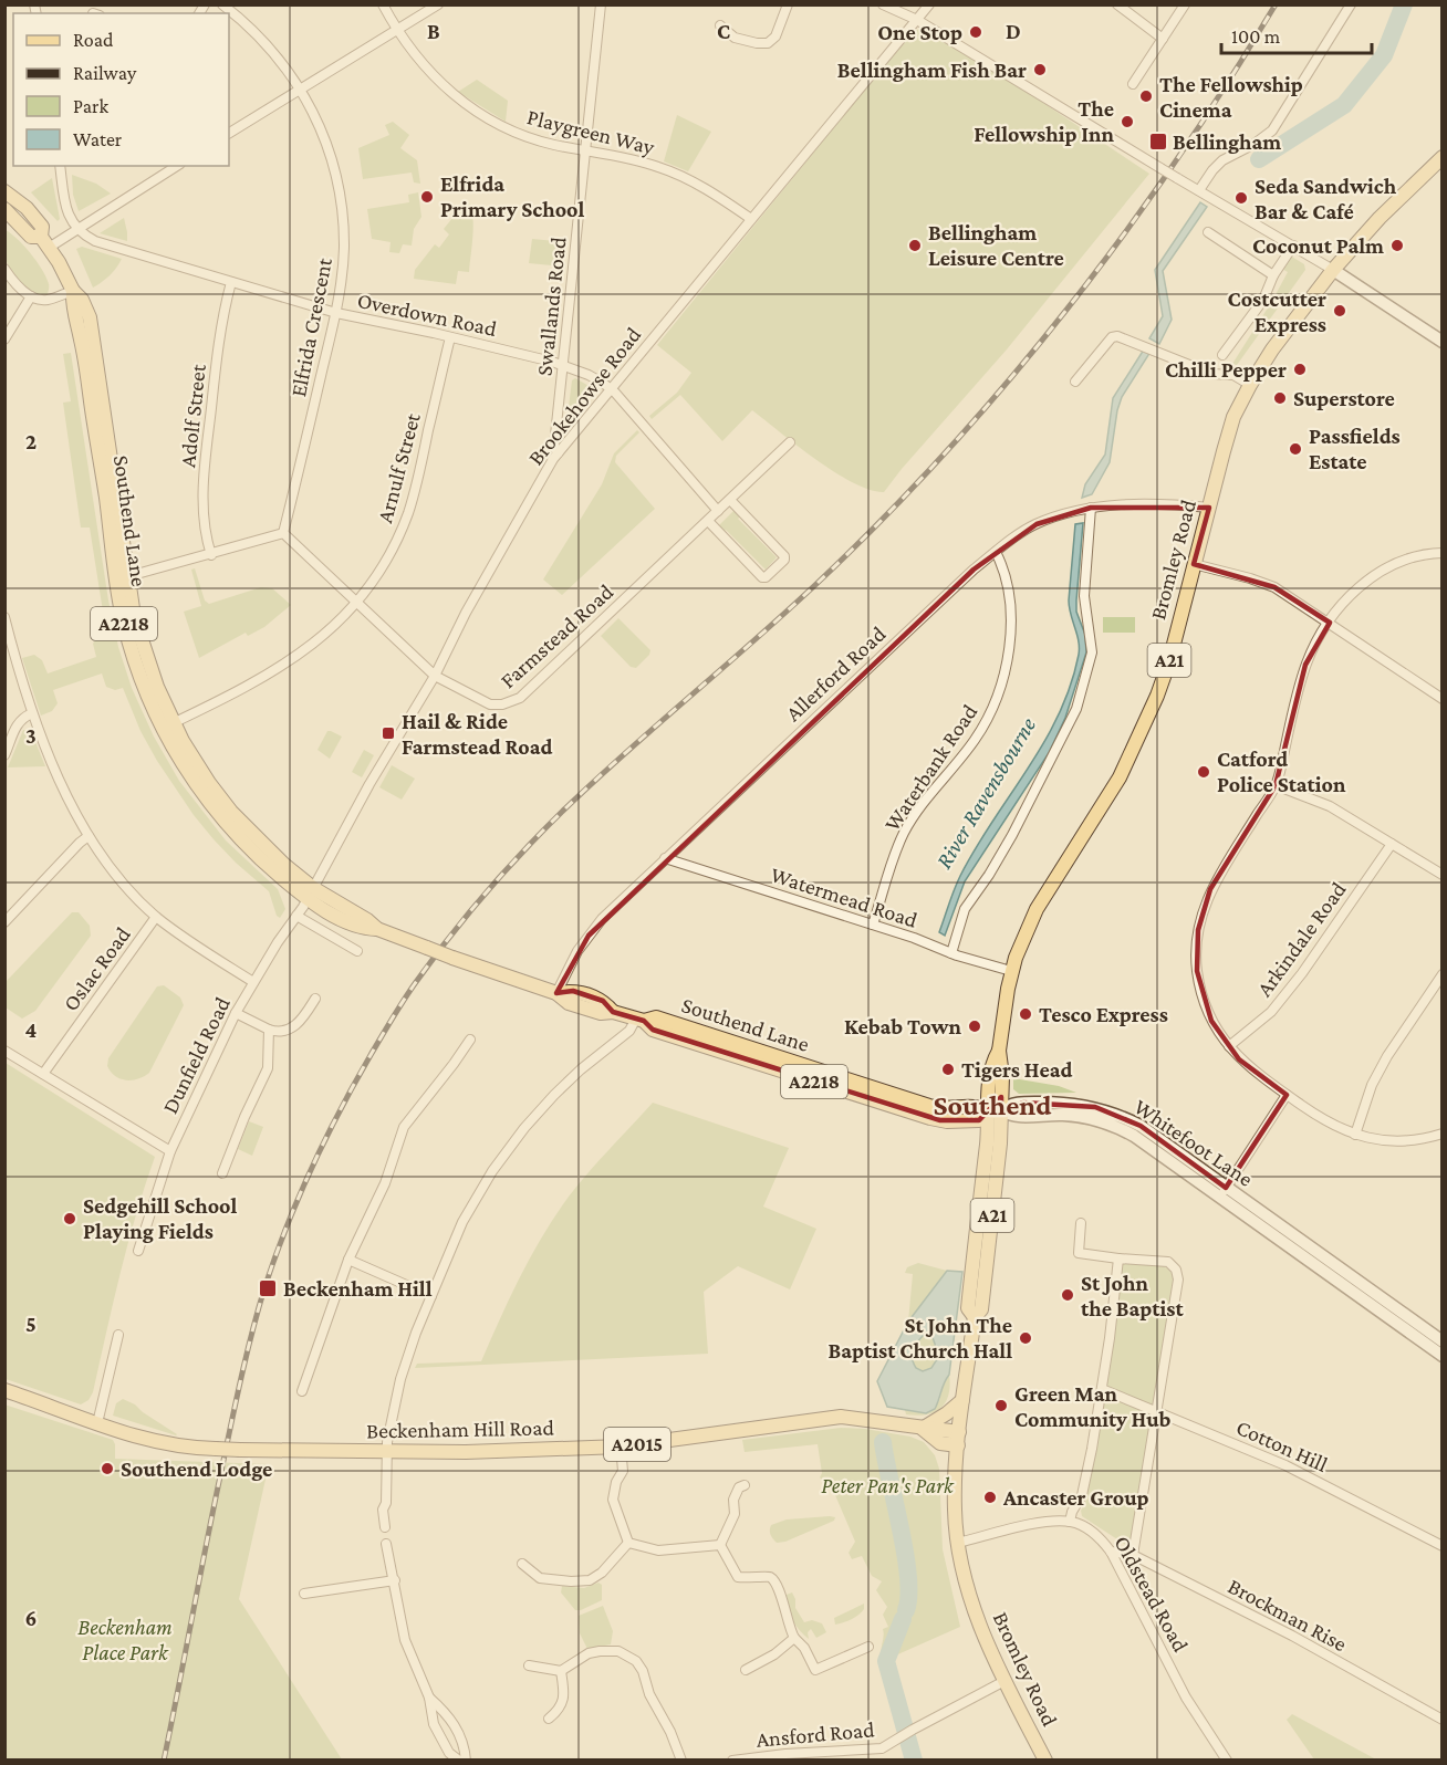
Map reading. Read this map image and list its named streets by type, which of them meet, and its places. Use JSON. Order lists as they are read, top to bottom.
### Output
{
  "streets": {
    "main road": [
      "Southend Lane",
      "Bromley Road",
      "A2218",
      "A21",
      "Beckenham Hill Road",
      "A2015"
    ],
    "street": [
      "Playgreen Way",
      "Swallands Road",
      "Overdown Road",
      "Elfrida Crescent",
      "Brookehowse Road",
      "Adolf Street",
      "Arnulf Street",
      "Farmstead Road",
      "Allerford Road",
      "Waterbank Road",
      "Watermead Road",
      "Arkindale Road",
      "Oslac Road",
      "Dunfield Road",
      "Whitefoot Lane",
      "Cotton Hill",
      "Oldstead Road",
      "Brockman Rise",
      "Ansford Road"
    ]
  },
  "crossings": [
    ["Playgreen Way", "Swallands Road"],
    ["Playgreen Way", "Brookehowse Road"],
    ["Swallands Road", "Overdown Road"],
    ["Swallands Road", "Brookehowse Road"],
    ["Overdown Road", "Elfrida Crescent"],
    ["Overdown Road", "Brookehowse Road"],
    ["Overdown Road", "Adolf Street"],
    ["Overdown Road", "Arnulf Street"],
    ["Overdown Road", "Farmstead Road"],
    ["Elfrida Crescent", "Farmstead Road"],
    ["Brookehowse Road", "Southend Lane"],
    ["Brookehowse Road", "Farmstead Road"],
    ["Brookehowse Road", "Dunfield Road"],
    ["Arnulf Street", "Southend Lane"],
    ["Arnulf Street", "Farmstead Road"],
    ["Southend Lane", "Bromley Road"],
    ["Southend Lane", "Allerford Road"],
    ["Southend Lane", "Dunfield Road"],
    ["Southend Lane", "Whitefoot Lane"],
    ["Bromley Road", "Allerford Road"],
    ["Bromley Road", "Watermead Road"],
    ["Bromley Road", "Whitefoot Lane"],
    ["Bromley Road", "Beckenham Hill Road"],
    ["Bromley Road", "Oldstead Road"],
    ["Bromley Road", "Ansford Road"],
    ["Allerford Road", "Waterbank Road"],
    ["Allerford Road", "Watermead Road"],
    ["Waterbank Road", "Watermead Road"],
    ["Oldstead Road", "Brockman Rise"]
  ],
  "districts": ["Southend"],
  "water": ["River Ravensbourne"],
  "parks": ["Peter Pan's Park", "Beckenham Place Park"],
  "places": {
    "other": [
      "One Stop",
      "Bellingham Fish Bar",
      "The Fellowship Cinema",
      "The Fellowship Inn",
      "Elfrida Primary School",
      "Seda Sandwich Bar & Café",
      "Bellingham Leisure Centre",
      "Coconut Palm",
      "Costcutter Express",
      "Chilli Pepper",
      "Superstore",
      "Passfields Estate",
      "Catford Police Station",
      "Tesco Express",
      "Kebab Town",
      "Tigers Head",
      "Sedgehill School Playing Fields",
      "St John the Baptist",
      "St John The Baptist Church Hall",
      "Green Man Community Hub",
      "Southend Lodge",
      "Ancaster Group"
    ],
    "transit": ["Bellingham", "Hail & Ride Farmstead Road", "Beckenham Hill"]
  },
  "legend": [
    "Road",
    "Railway",
    "Park",
    "Water"
  ],
  "scale_bar": "100 m",
  "grid": {
    "columns": ["B", "C", "D"],
    "rows": [
      "2",
      "3",
      "4",
      "5",
      "6"
    ]
  }
}
